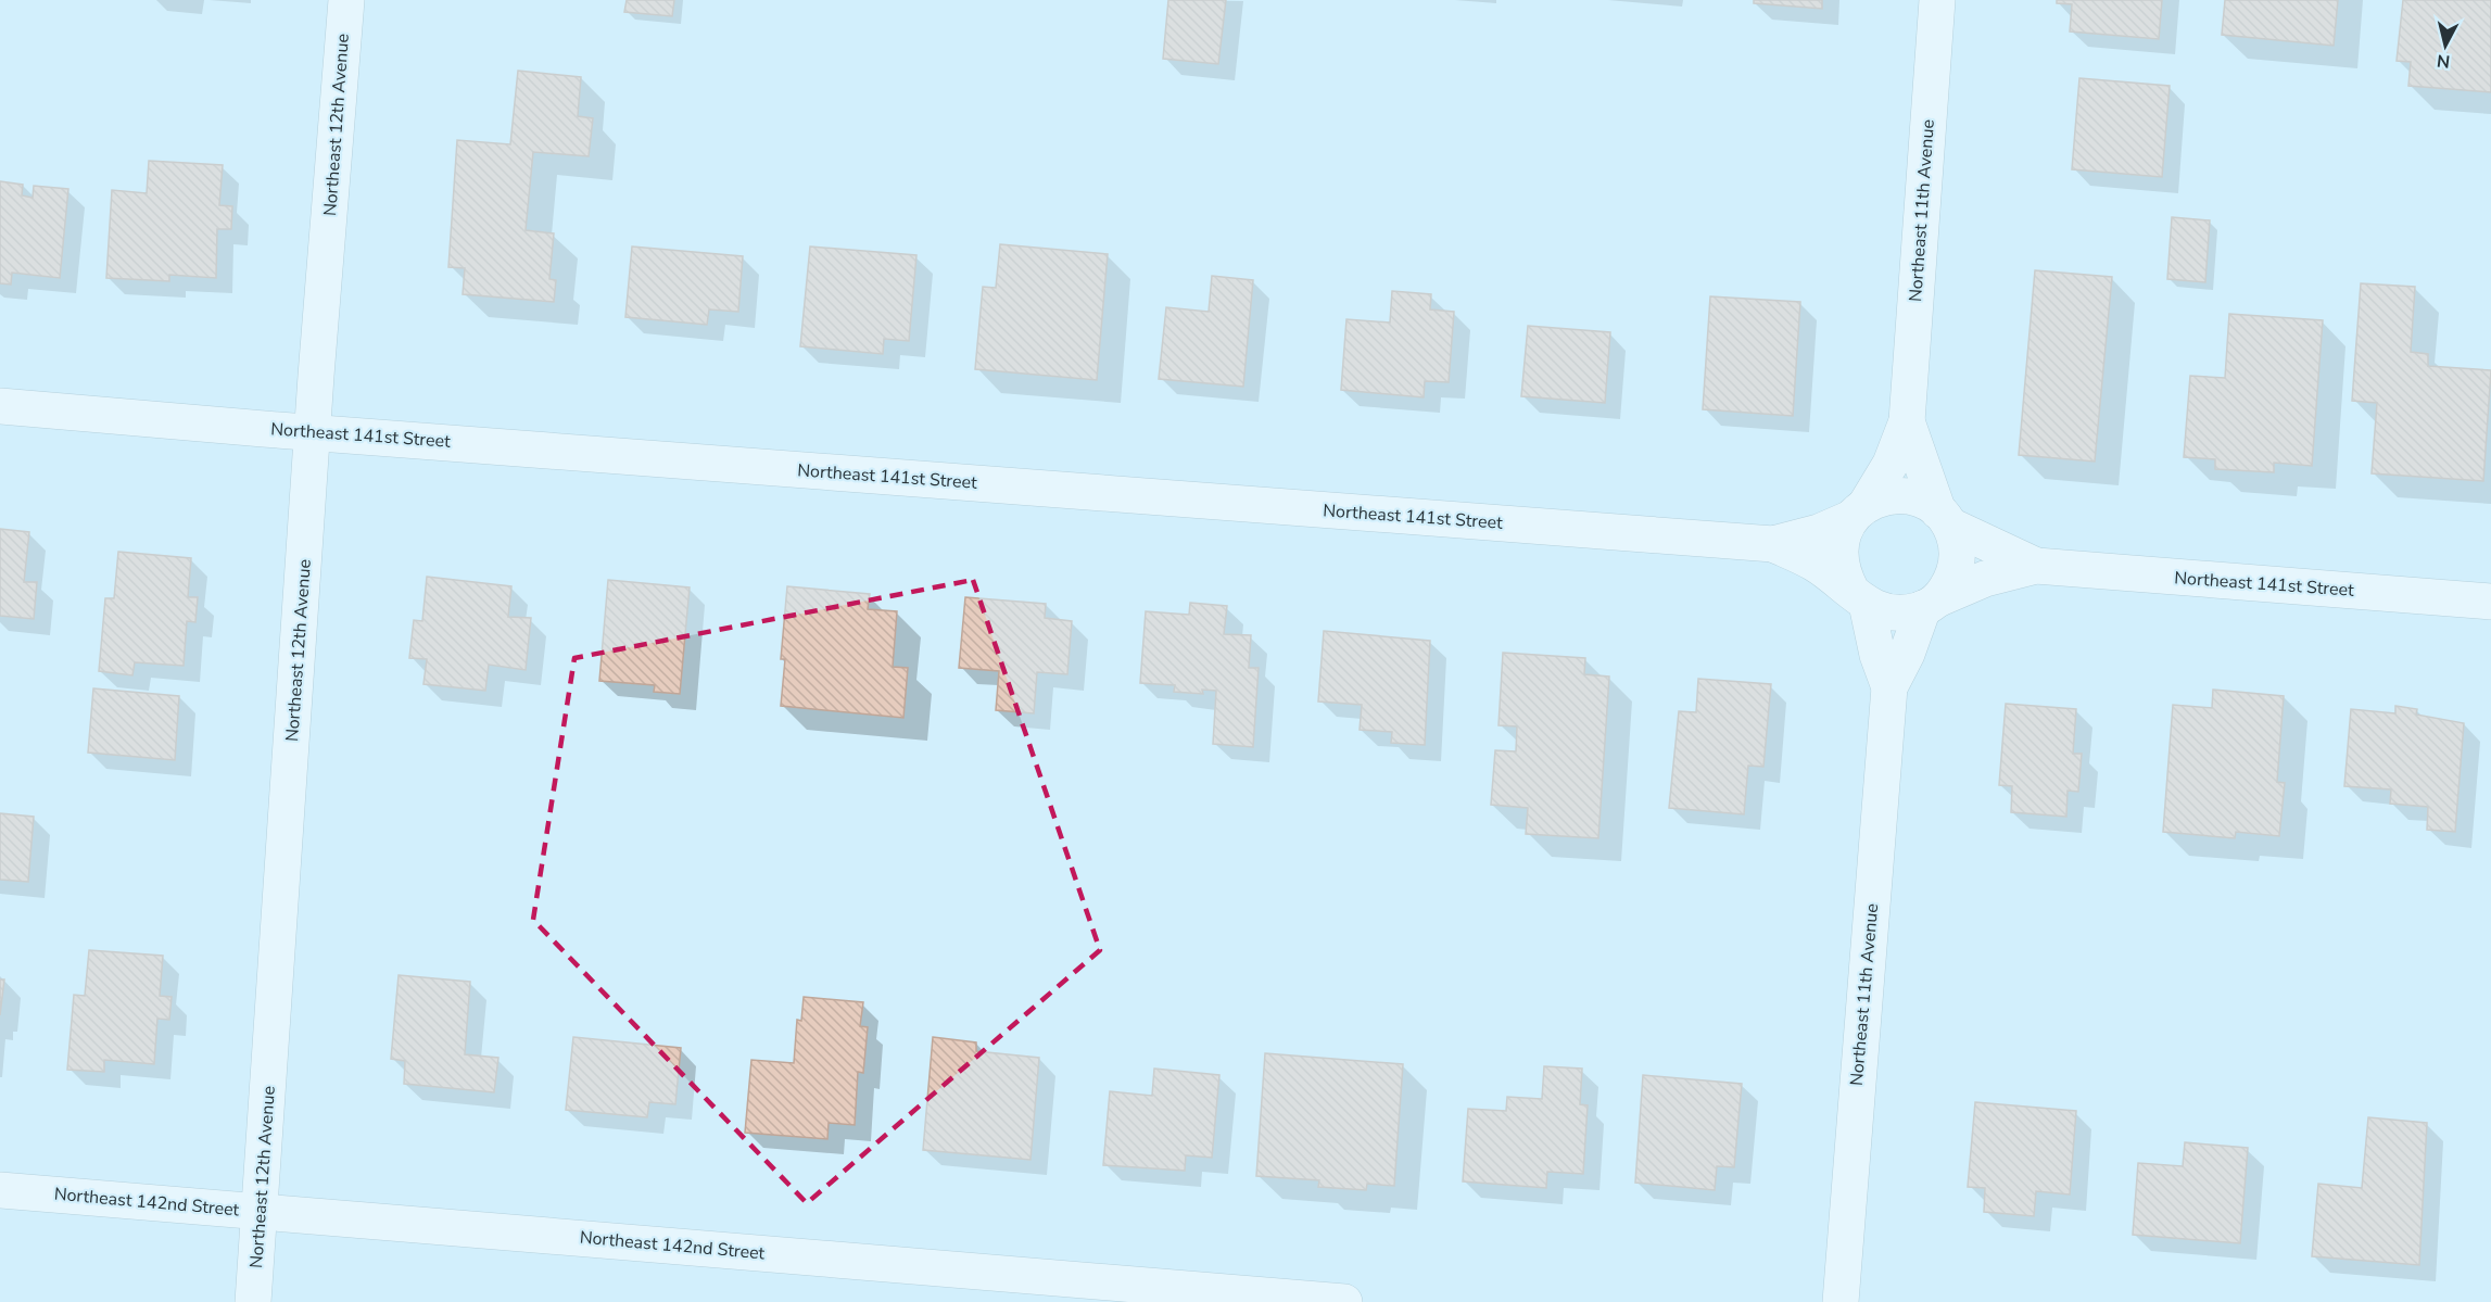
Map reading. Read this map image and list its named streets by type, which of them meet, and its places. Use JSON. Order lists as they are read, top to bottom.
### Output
{
  "streets": {
    "street": [
      "Northeast 12th Avenue",
      "Northeast 11th Avenue",
      "Northeast 141st Street",
      "Northeast 142nd Street"
    ]
  },
  "crossings": [
    ["Northeast 12th Avenue", "Northeast 141st Street"],
    ["Northeast 12th Avenue", "Northeast 142nd Street"],
    ["Northeast 11th Avenue", "Northeast 141st Street"]
  ],
  "north": "bottom"
}
